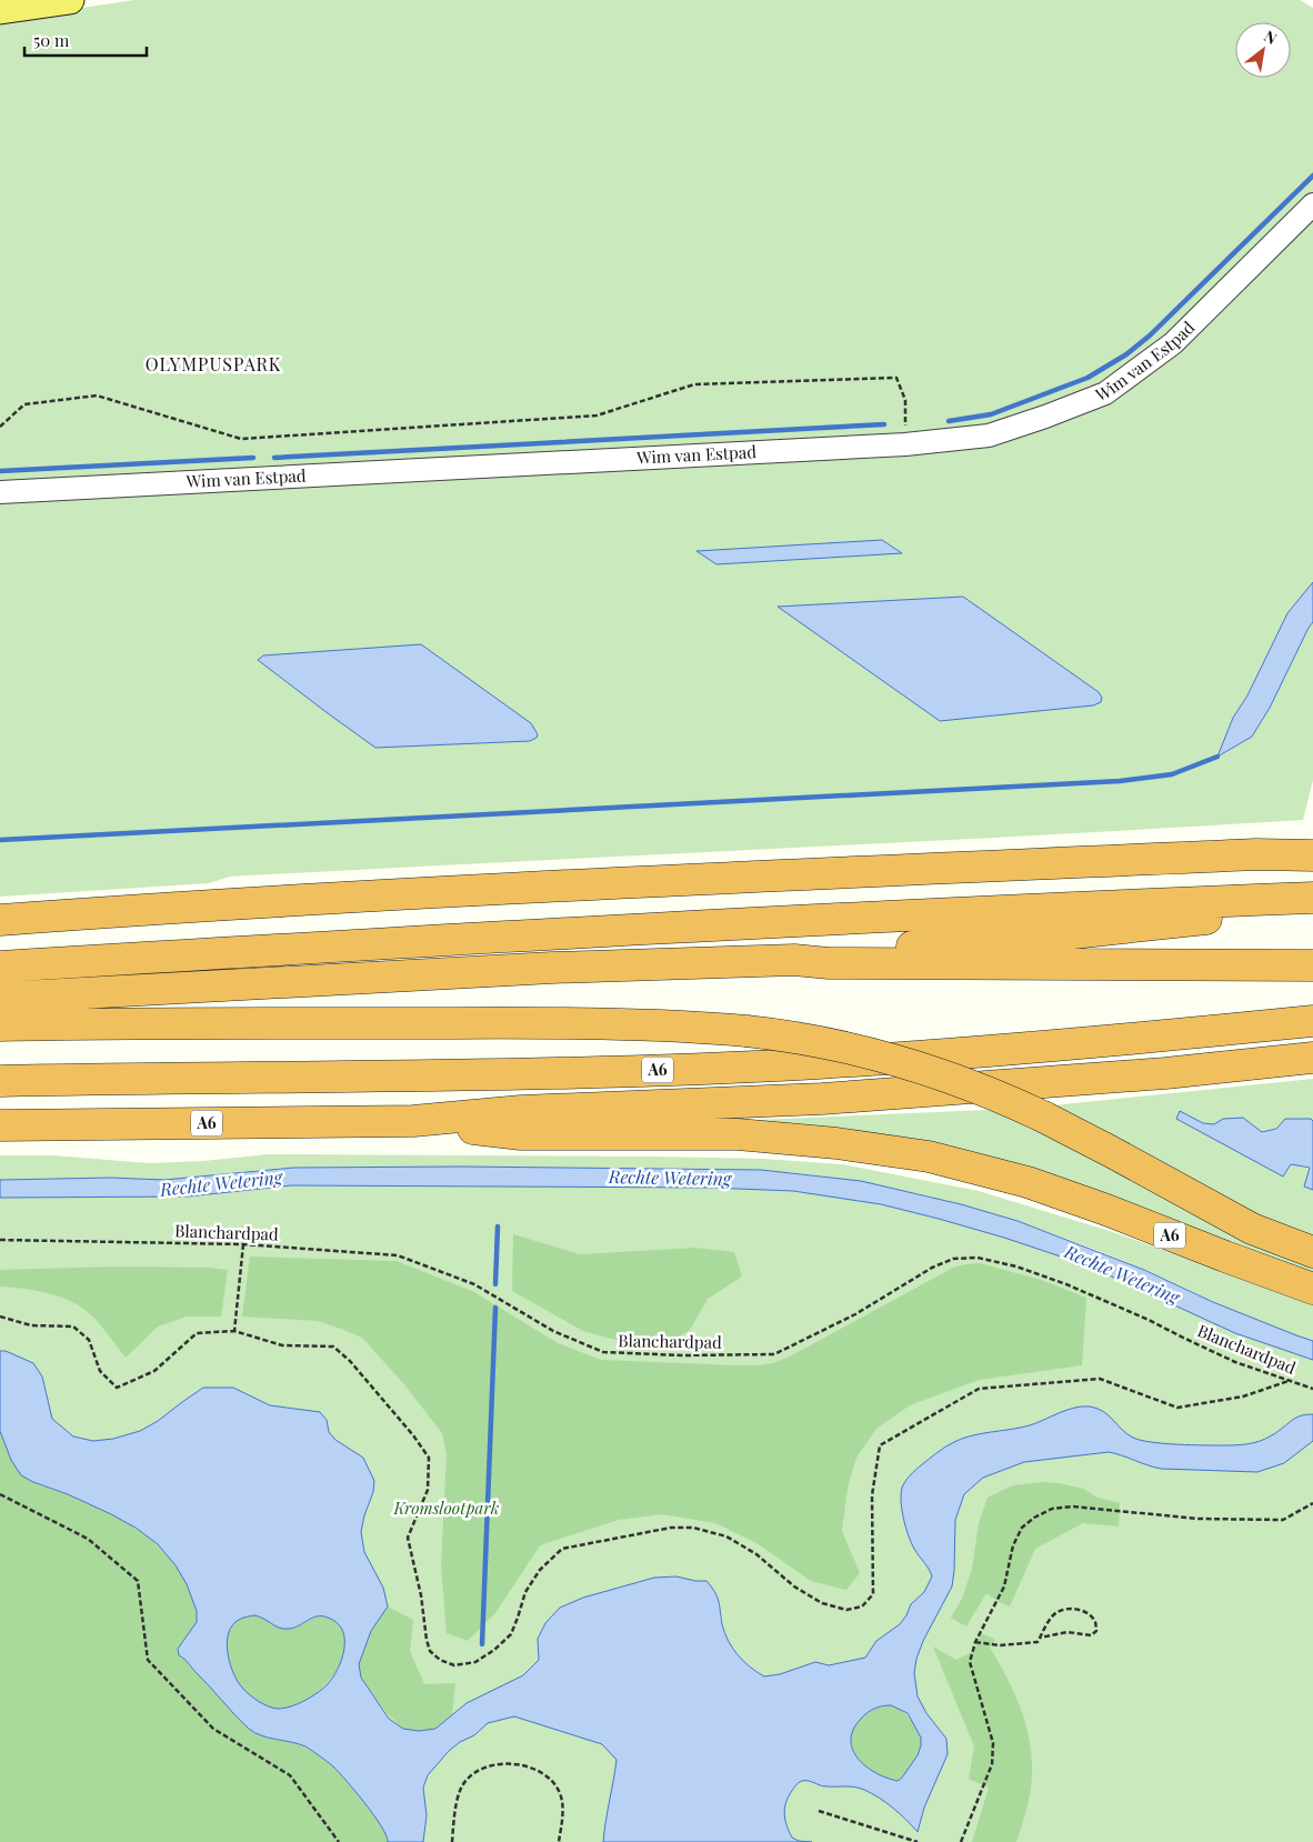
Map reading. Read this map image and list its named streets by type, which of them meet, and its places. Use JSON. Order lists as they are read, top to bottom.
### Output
{
  "streets": {
    "highway": ["A6"],
    "street": ["Wim van Estpad"],
    "path": ["Blanchardpad"]
  },
  "districts": ["OLYMPUSPARK"],
  "water": ["Rechte Wetering"],
  "parks": ["Kromslootpark"],
  "scale_bar": "50 m",
  "north": "top right"
}
